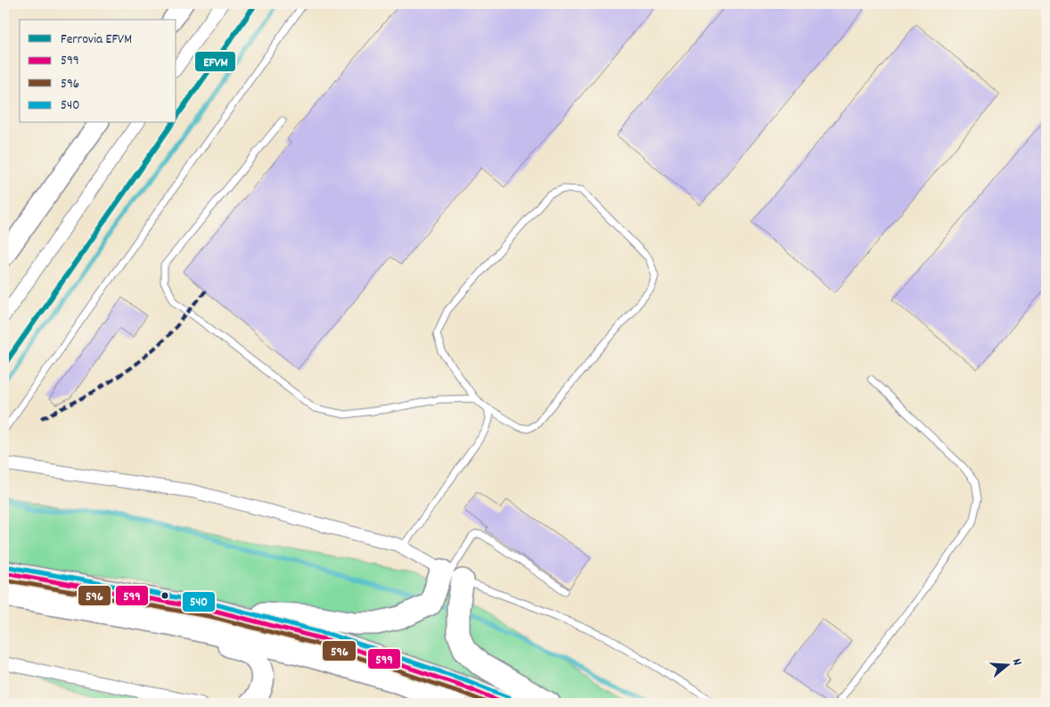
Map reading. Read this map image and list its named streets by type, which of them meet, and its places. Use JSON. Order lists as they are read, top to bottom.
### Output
{
  "lines": [
    "rail line EFVM",
    "transit line 540",
    "transit line 599",
    "transit line 596"
  ],
  "legend": [
    "Ferrovia EFVM",
    "599",
    "596",
    "540"
  ],
  "north": "right"
}
